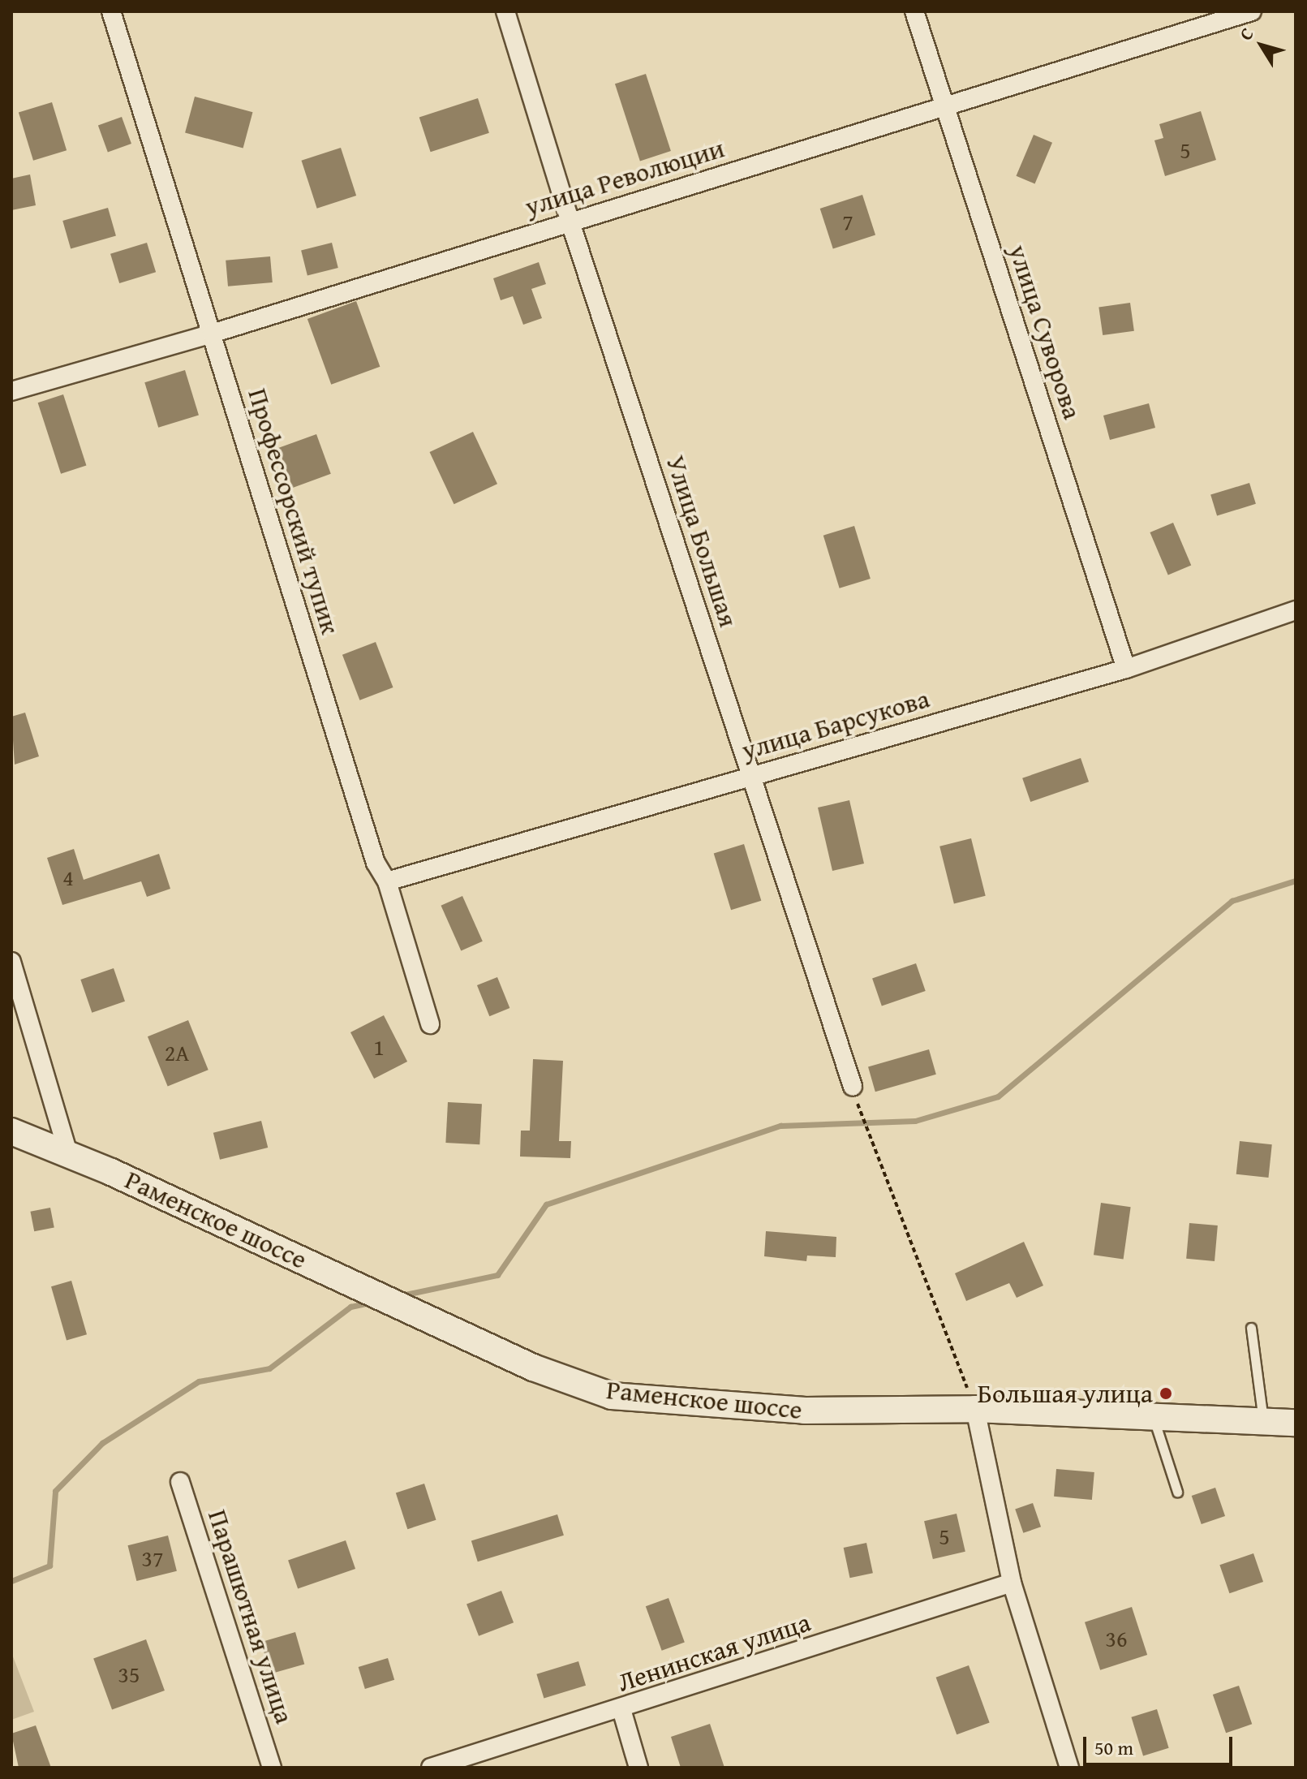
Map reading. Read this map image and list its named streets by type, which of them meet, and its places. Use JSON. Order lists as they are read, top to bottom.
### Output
{
  "streets": {
    "main road": ["Раменское шоссе"],
    "street": [
      "улица Революции",
      "улица Суворова",
      "Профессорский тупик",
      "Улица Большая",
      "улица Барсукова",
      "Парашютная улица",
      "Ленинская улица"
    ]
  },
  "crossings": [
    ["улица Революции", "улица Суворова"],
    ["улица Революции", "Профессорский тупик"],
    ["улица Революции", "Улица Большая"],
    ["улица Суворова", "улица Барсукова"],
    ["Профессорский тупик", "улица Барсукова"],
    ["Улица Большая", "улица Барсукова"]
  ],
  "places": ["Большая улица"],
  "house_numbers": [
    "5",
    "7",
    "4",
    "1",
    "2А",
    "5",
    "37",
    "36",
    "35"
  ],
  "scale_bar": "50 m",
  "north": "top left"
}
